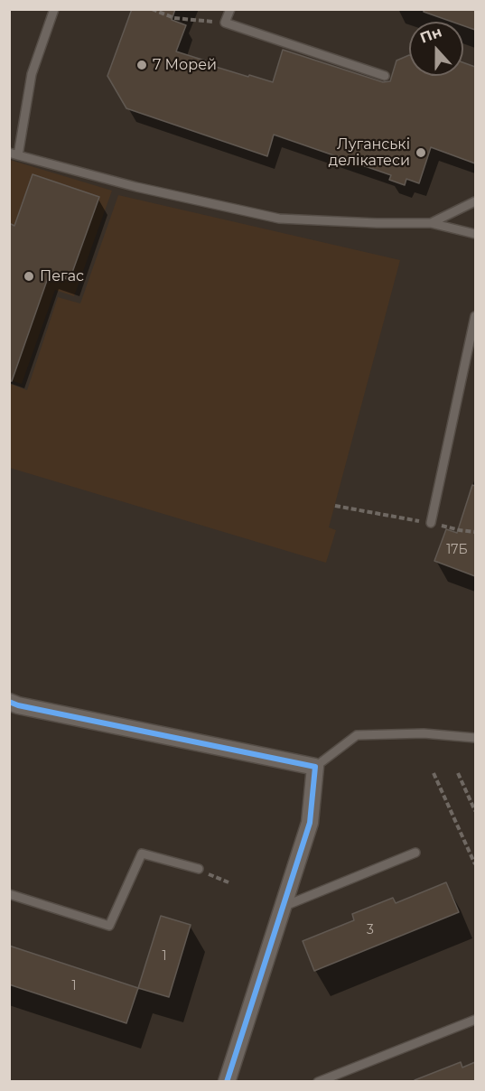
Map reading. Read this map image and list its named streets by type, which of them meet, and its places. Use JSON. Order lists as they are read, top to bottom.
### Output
{
  "places": ["7 Морей", "Луганські делікатеси", "Пегас"],
  "house_numbers": [
    "17Б",
    "3",
    "1",
    "1"
  ],
  "north": "top"
}
